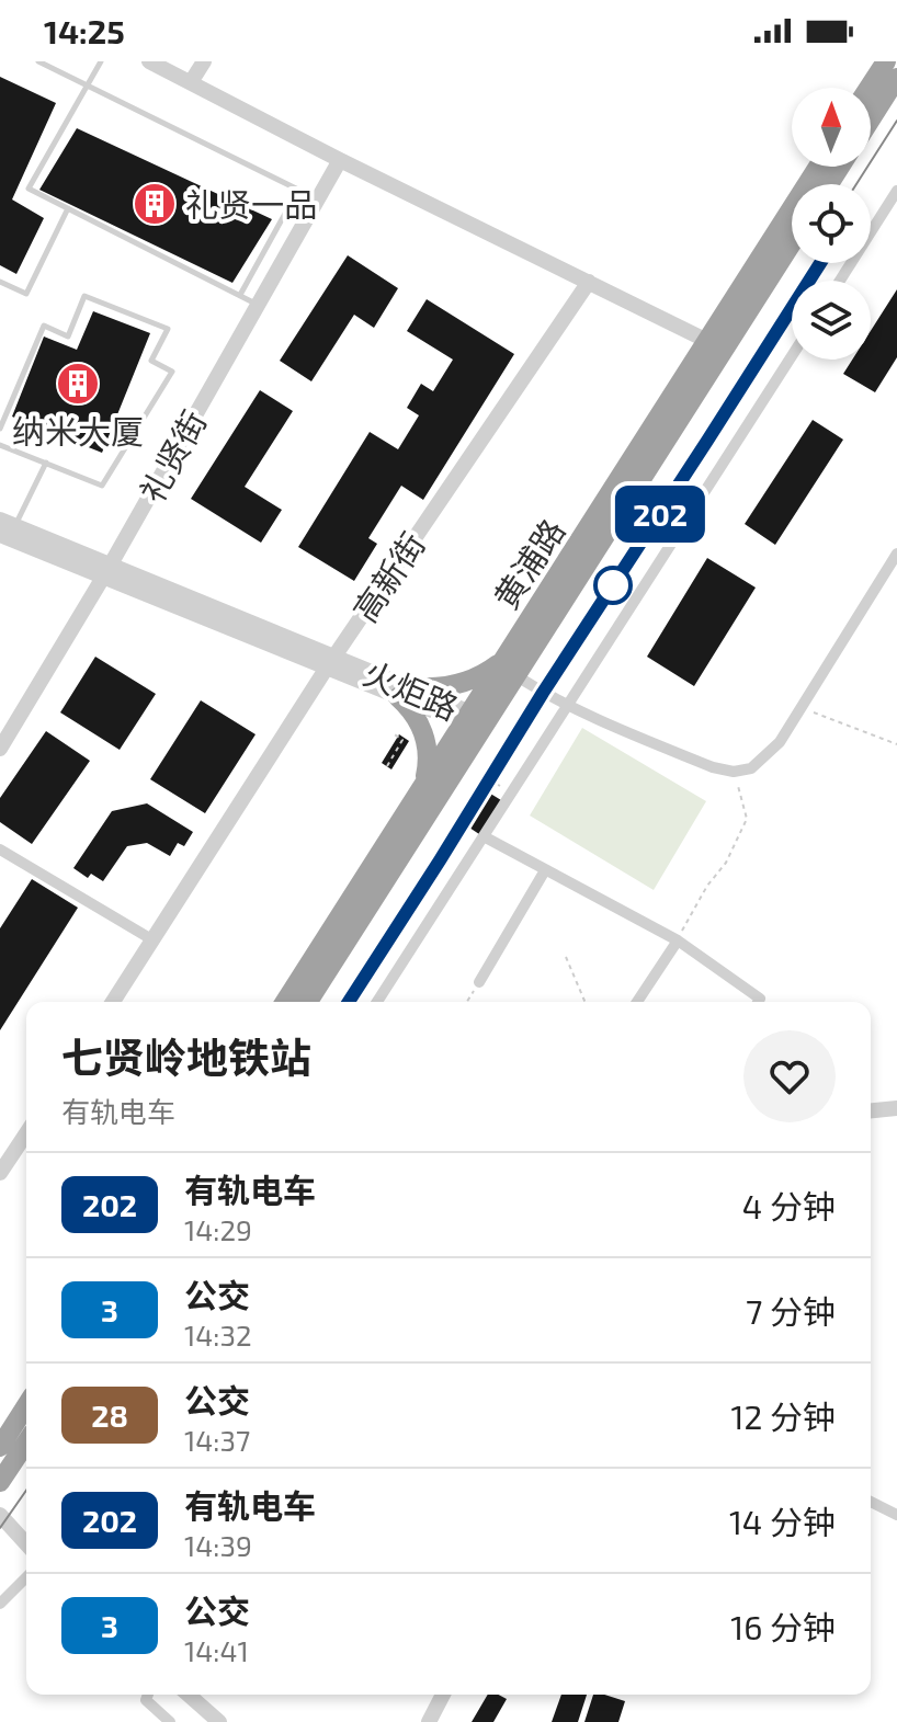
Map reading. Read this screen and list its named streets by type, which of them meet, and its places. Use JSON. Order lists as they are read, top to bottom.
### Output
{
  "streets": {
    "highway": ["黄浦路"],
    "street": ["礼贤街", "高新街", "火炬路"]
  },
  "crossings": [
    ["礼贤街", "火炬路"],
    ["黄浦路", "火炬路"],
    ["高新街", "火炬路"]
  ],
  "places": {
    "building": ["礼贤一品", "纳米大厦"]
  },
  "lines": ["tram line 202"],
  "north": "top",
  "page": {
    "status": "14:25",
    "on_map": "202",
    "heading": ["七贤岭地铁站", "有轨电车"],
    "list": [
      {
        "mark": "202",
        "name": "有轨电车",
        "note": "14:29",
        "value": "4 分钟"
      },
      {
        "mark": "3",
        "name": "公交",
        "note": "14:32",
        "value": "7 分钟"
      },
      {
        "mark": "28",
        "name": "公交",
        "note": "14:37",
        "value": "12 分钟"
      },
      {
        "mark": "202",
        "name": "有轨电车",
        "note": "14:39",
        "value": "14 分钟"
      },
      {
        "mark": "3",
        "name": "公交",
        "note": "14:41",
        "value": "16 分钟"
      }
    ]
  }
}
